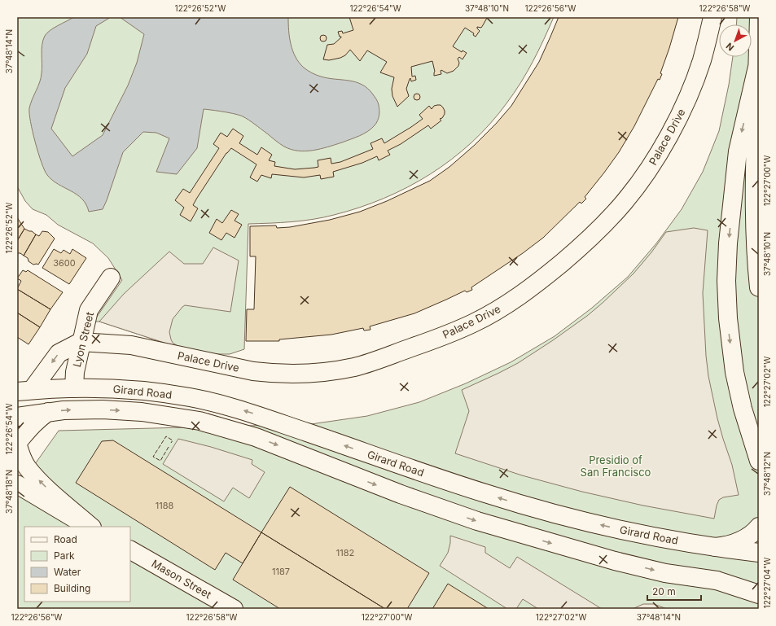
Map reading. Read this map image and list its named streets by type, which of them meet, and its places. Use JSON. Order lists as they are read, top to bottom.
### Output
{
  "streets": {
    "main road": [
      "Palace Drive",
      "Lyon Street",
      "Girard Road",
      "Mason Street"
    ]
  },
  "crossings": [
    ["Palace Drive", "Lyon Street"],
    ["Lyon Street", "Girard Road"]
  ],
  "parks": ["Presidio of San Francisco"],
  "house_numbers": [
    "3600",
    "1188",
    "1182",
    "1187"
  ],
  "legend": [
    "Road",
    "Park",
    "Water",
    "Building"
  ],
  "scale_bar": "20 m",
  "north": "bottom left",
  "coordinates": [
    "122°26'52\"W",
    "122°26'54\"W",
    "37°48'10\"N",
    "122°26'56\"W",
    "122°26'58\"W",
    "37°48'14\"N",
    "122°27'00\"W",
    "122°27'02\"W",
    "37°48'12\"N",
    "37°48'18\"N",
    "122°27'04\"W"
  ]
}
